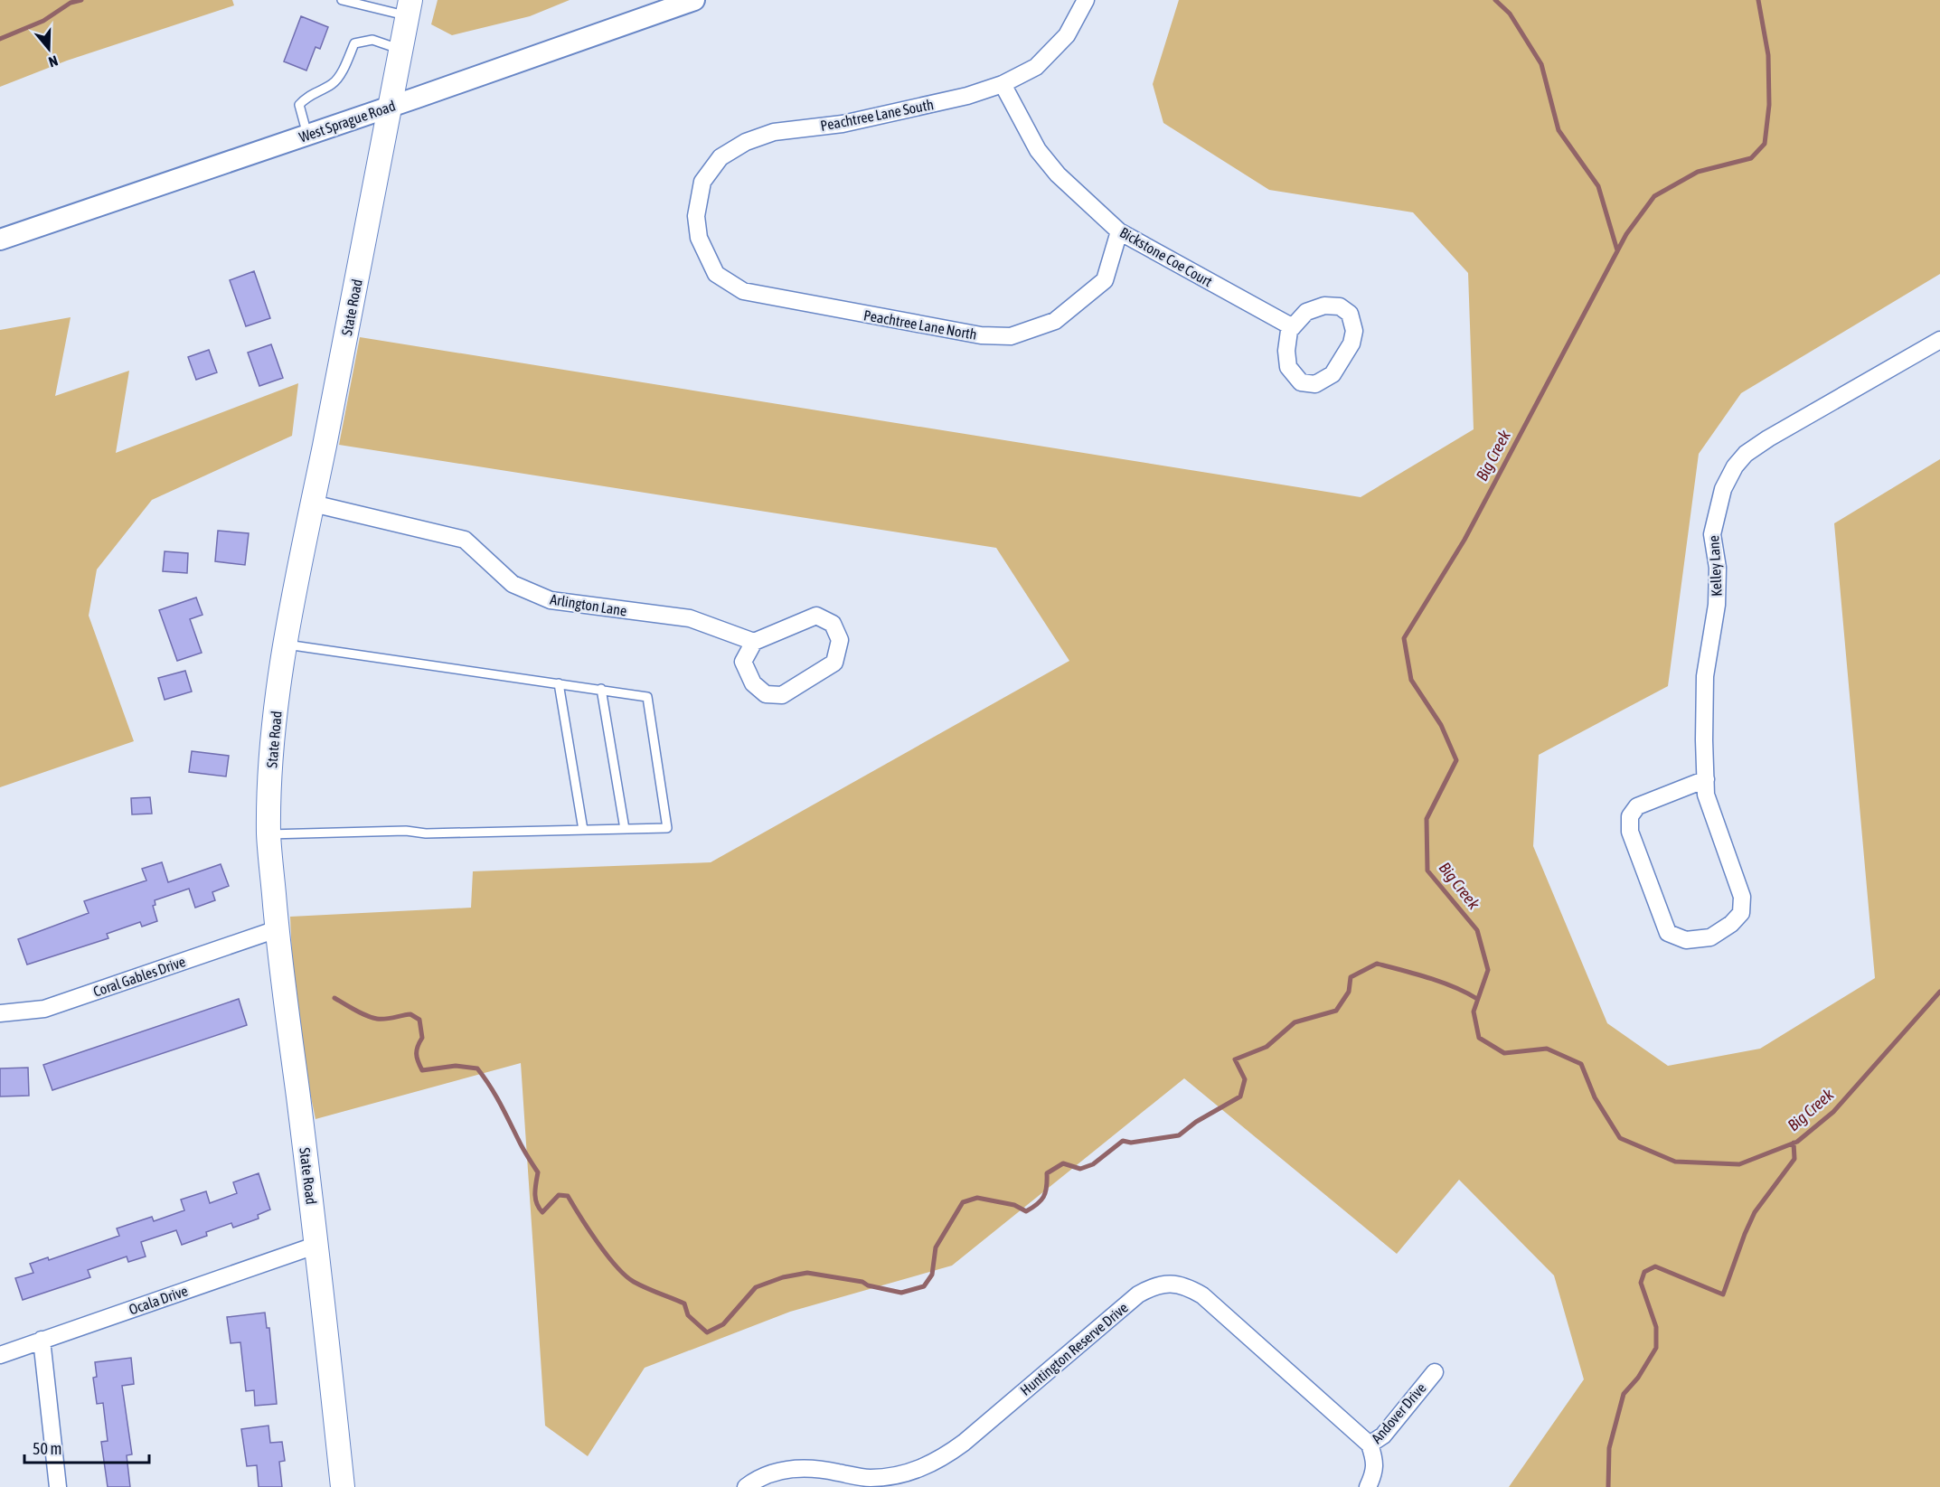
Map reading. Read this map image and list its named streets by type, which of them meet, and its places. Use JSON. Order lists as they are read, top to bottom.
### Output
{
  "streets": {
    "main road": ["State Road"],
    "street": [
      "Peachtree Lane South",
      "West Sprague Road",
      "Bickstone Coe Court",
      "Peachtree Lane North",
      "Kelley Lane",
      "Arlington Lane",
      "Coral Gables Drive",
      "Ocala Drive",
      "Huntington Reserve Drive",
      "Andover Drive"
    ]
  },
  "crossings": [
    ["Peachtree Lane South", "Bickstone Coe Court"],
    ["Peachtree Lane South", "Peachtree Lane North"],
    ["West Sprague Road", "State Road"],
    ["Bickstone Coe Court", "Peachtree Lane North"],
    ["State Road", "Arlington Lane"],
    ["State Road", "Coral Gables Drive"],
    ["State Road", "Ocala Drive"],
    ["Huntington Reserve Drive", "Andover Drive"]
  ],
  "water": ["Big Creek"],
  "scale_bar": "50 m",
  "north": "bottom"
}
